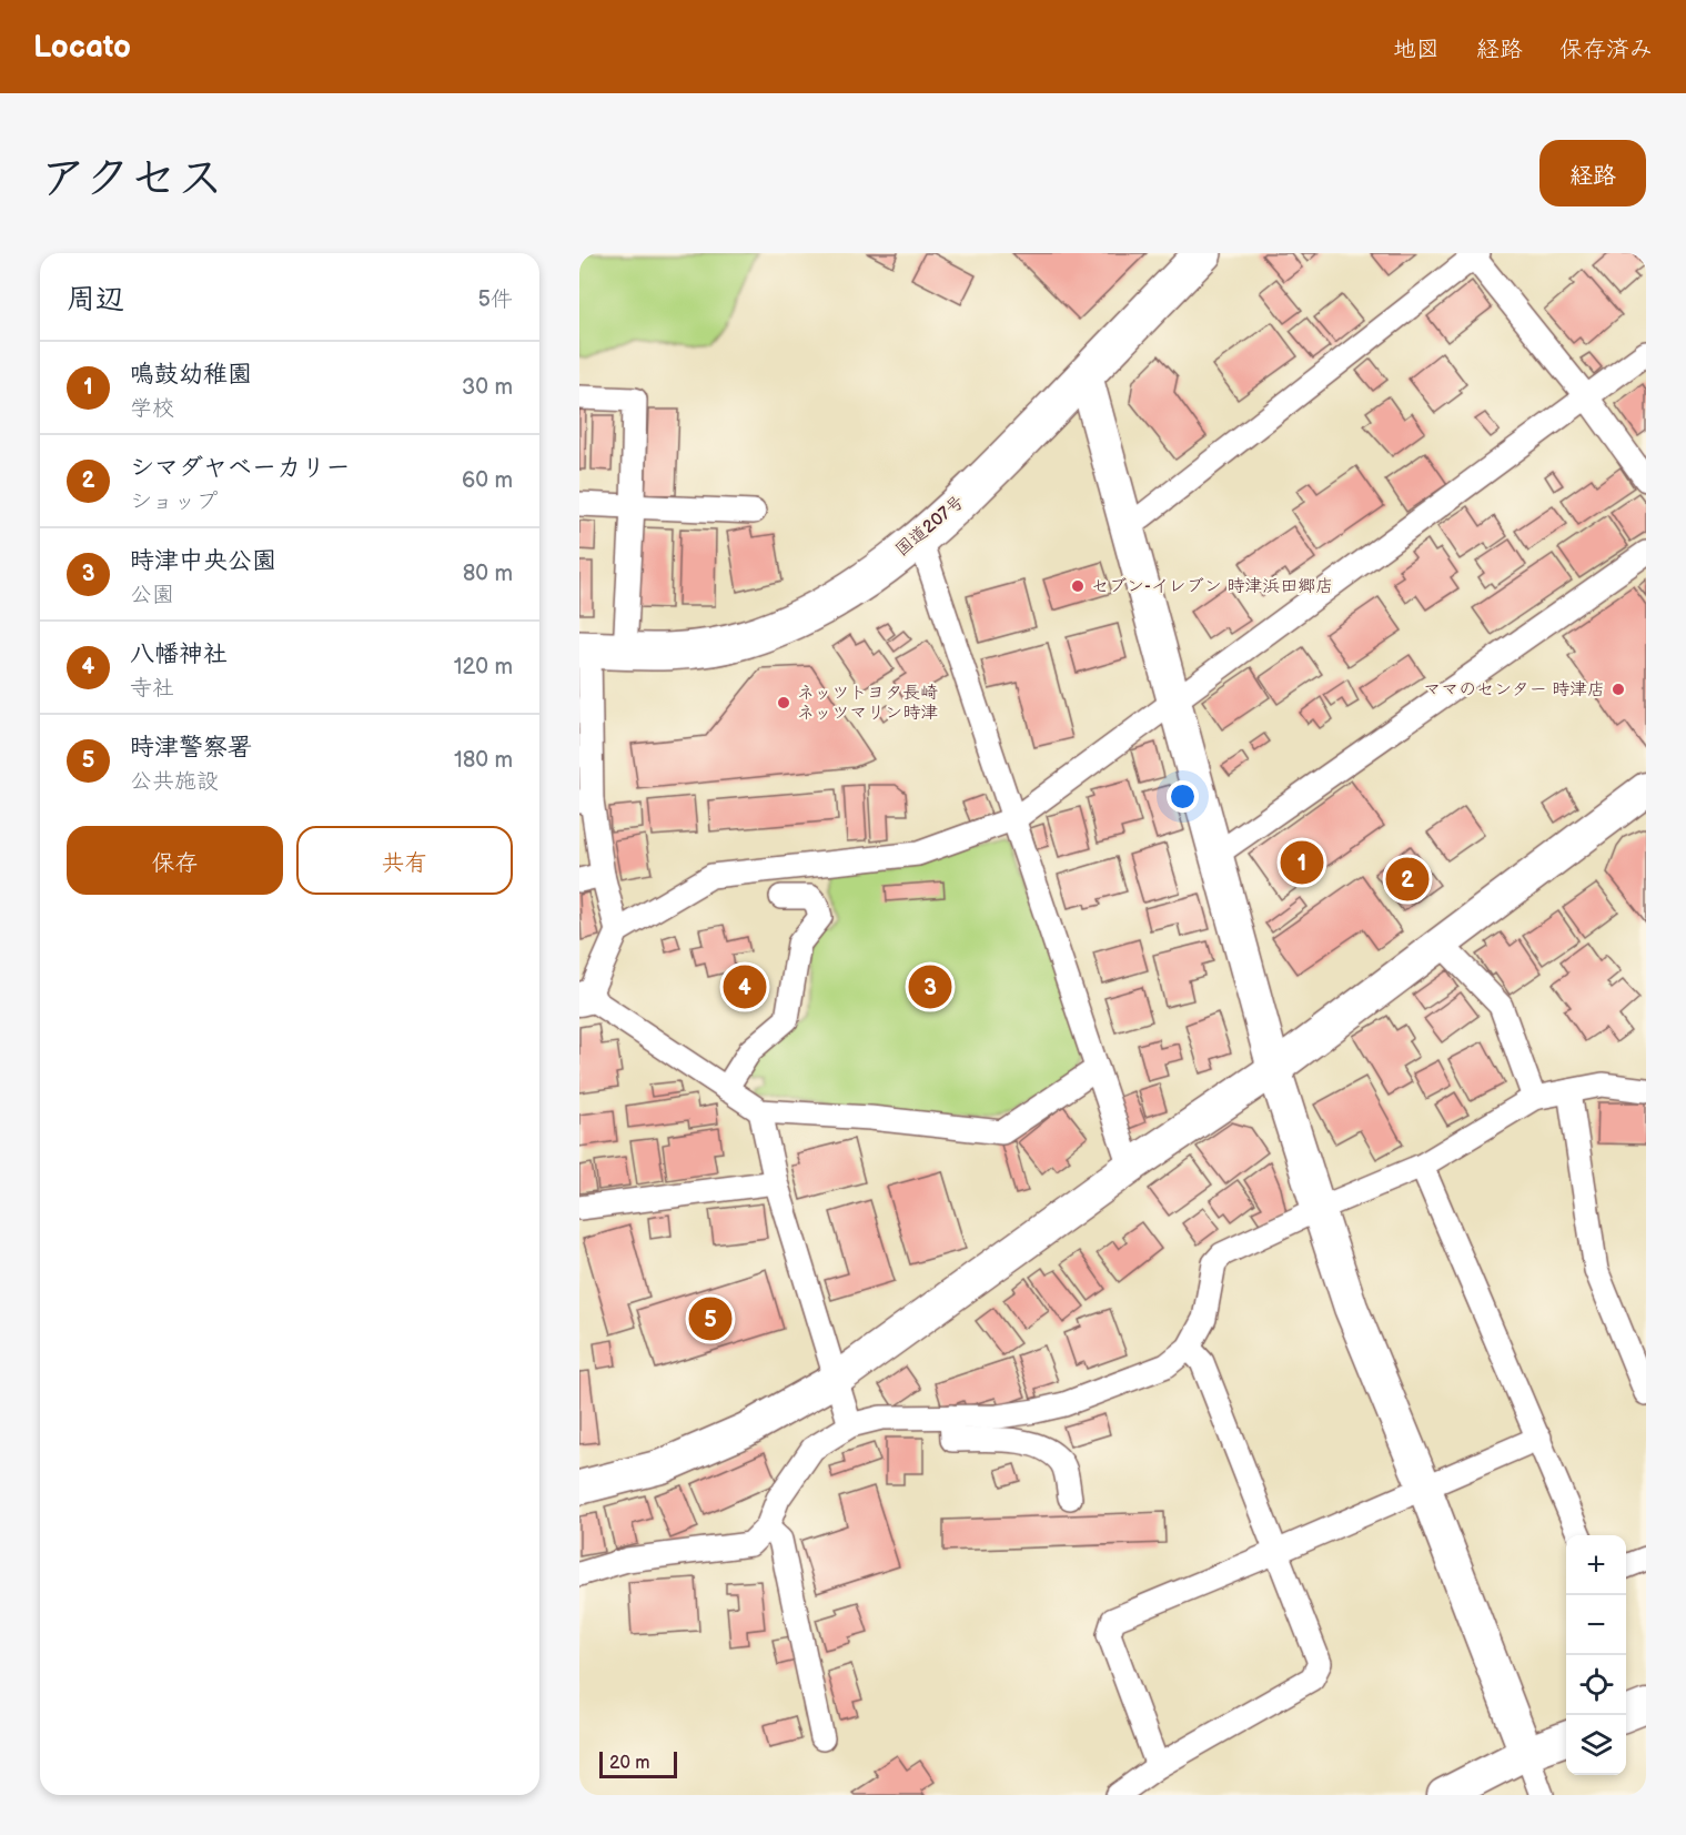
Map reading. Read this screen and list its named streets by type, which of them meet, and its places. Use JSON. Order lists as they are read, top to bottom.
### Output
{
  "streets": {
    "highway": ["国道207号"]
  },
  "places": ["セブン-イレブン 時津浜田郷店", "ママのセンター 時津店", "ネッツトヨタ長崎 ネッツマリン時津"],
  "scale_bar": "20 m",
  "page": {
    "header": "Locato",
    "nav": ["地図", "経路", "保存済み"],
    "title": "アクセス",
    "buttons": [
      "経路",
      ["保存", "共有"]
    ],
    "heading": ["周辺", "5件"],
    "list": [
      {
        "mark": "1",
        "name": "鳴鼓幼稚園",
        "note": "学校",
        "value": "30 m"
      },
      {
        "mark": "2",
        "name": "シマダヤベーカリー",
        "note": "ショップ",
        "value": "60 m"
      },
      {
        "mark": "3",
        "name": "時津中央公園",
        "note": "公園",
        "value": "80 m"
      },
      {
        "mark": "4",
        "name": "八幡神社",
        "note": "寺社",
        "value": "120 m"
      },
      {
        "mark": "5",
        "name": "時津警察署",
        "note": "公共施設",
        "value": "180 m"
      }
    ],
    "pins": [
      "1",
      "2",
      "3",
      "4",
      "5"
    ],
    "map_buttons": ["+", "−"],
    "scale": "20 m"
  }
}
